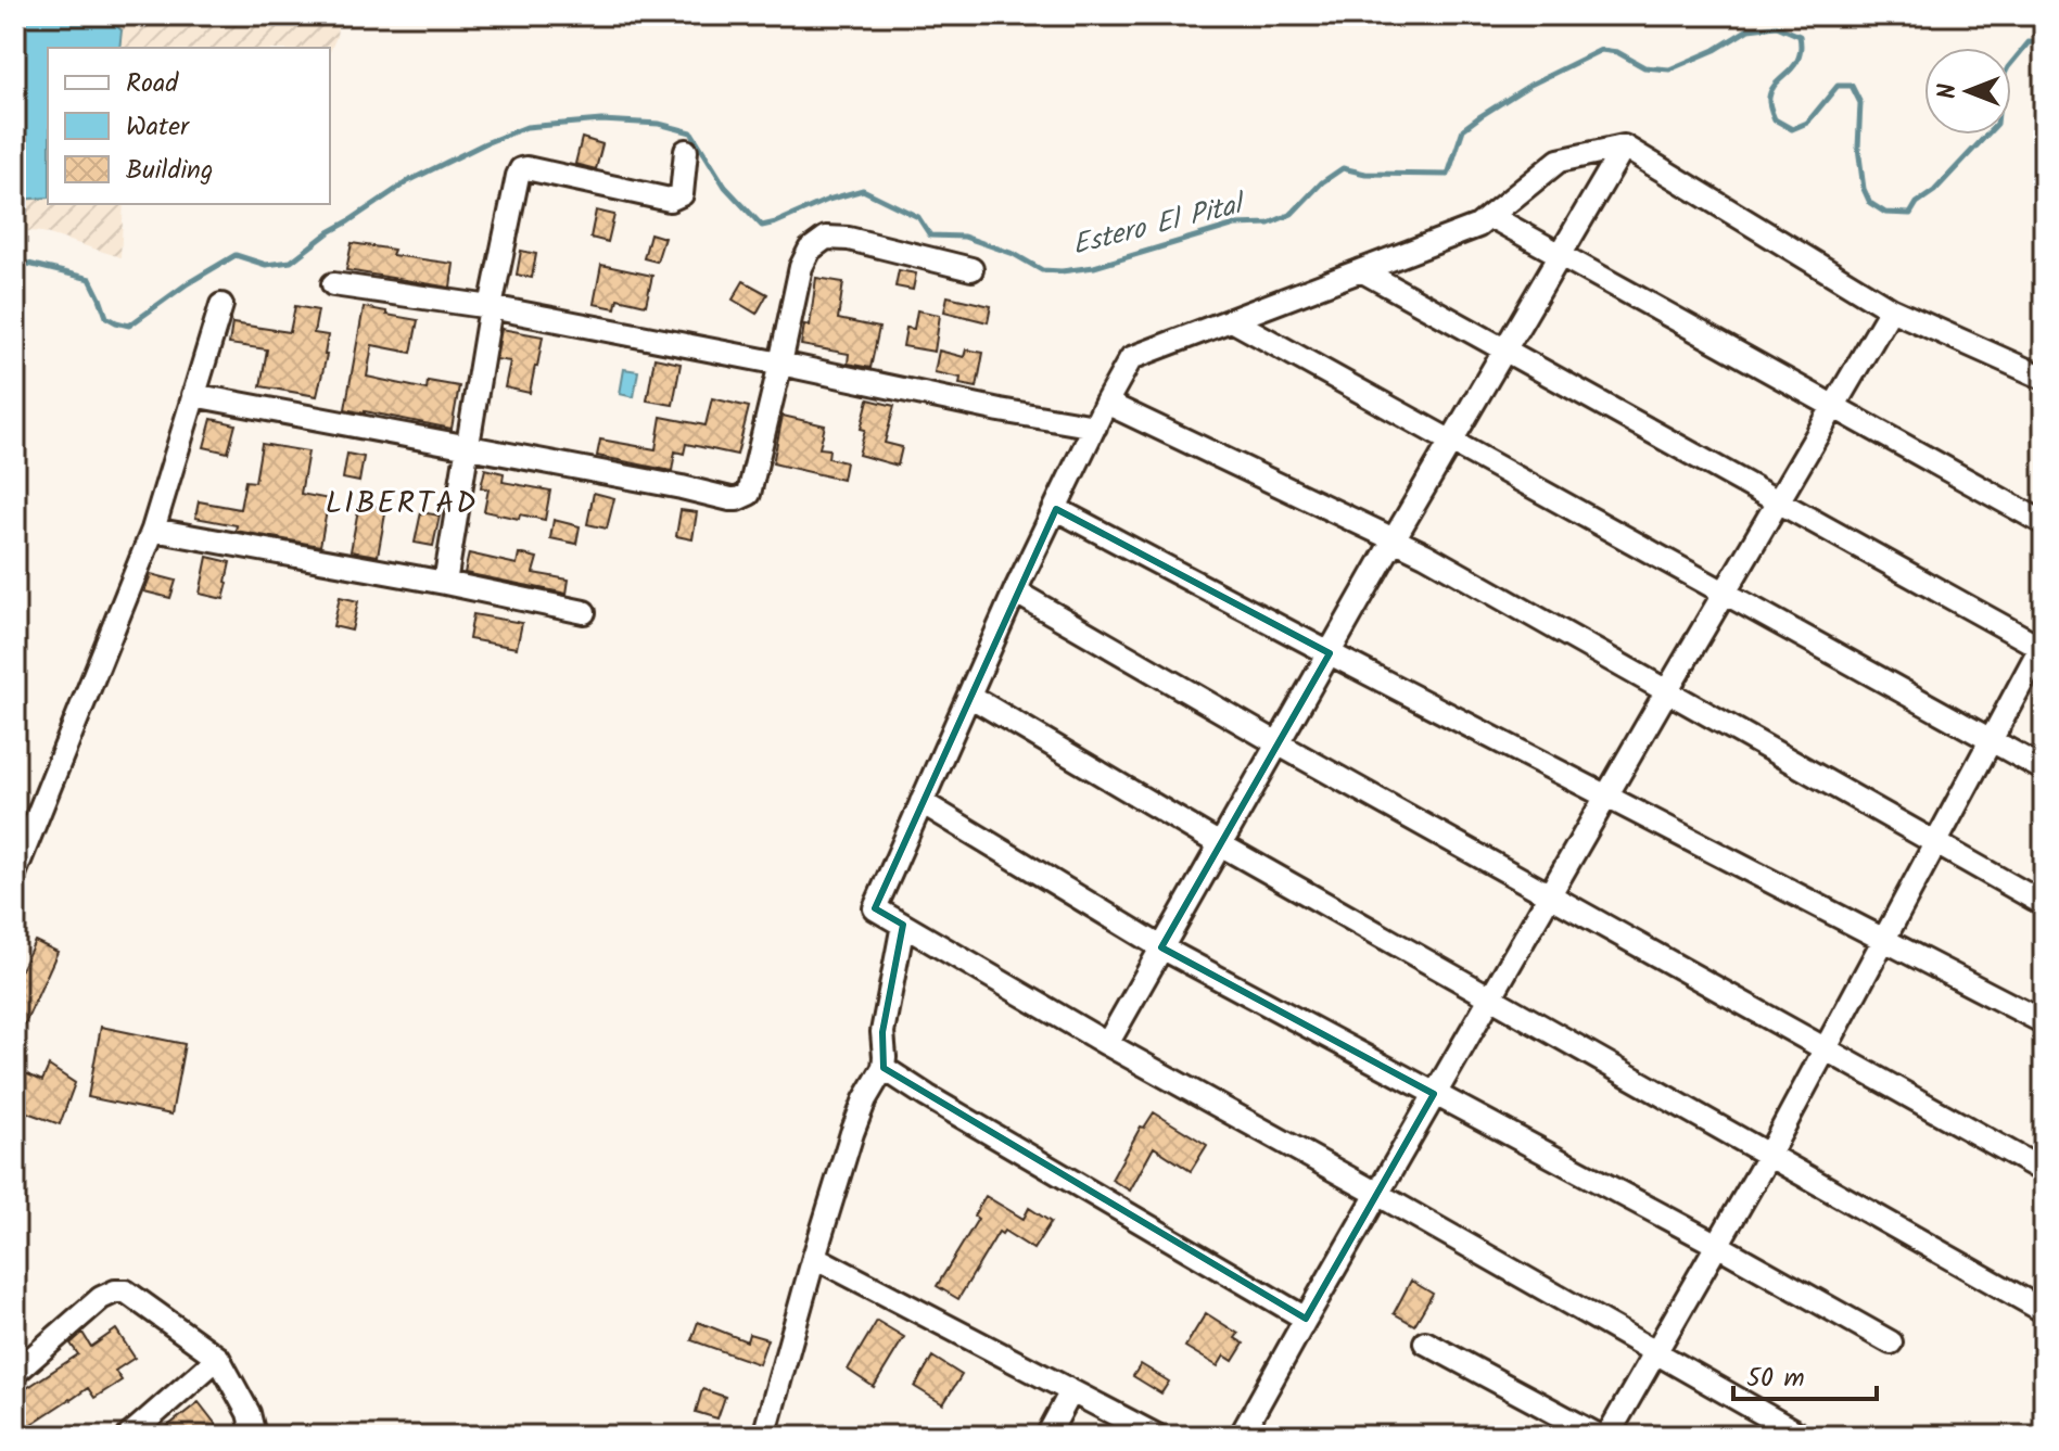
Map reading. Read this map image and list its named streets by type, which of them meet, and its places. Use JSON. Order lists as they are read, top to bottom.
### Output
{
  "districts": ["LIBERTAD"],
  "water": ["Estero El Pital"],
  "legend": ["Road", "Water", "Building"],
  "scale_bar": "50 m",
  "north": "left"
}
